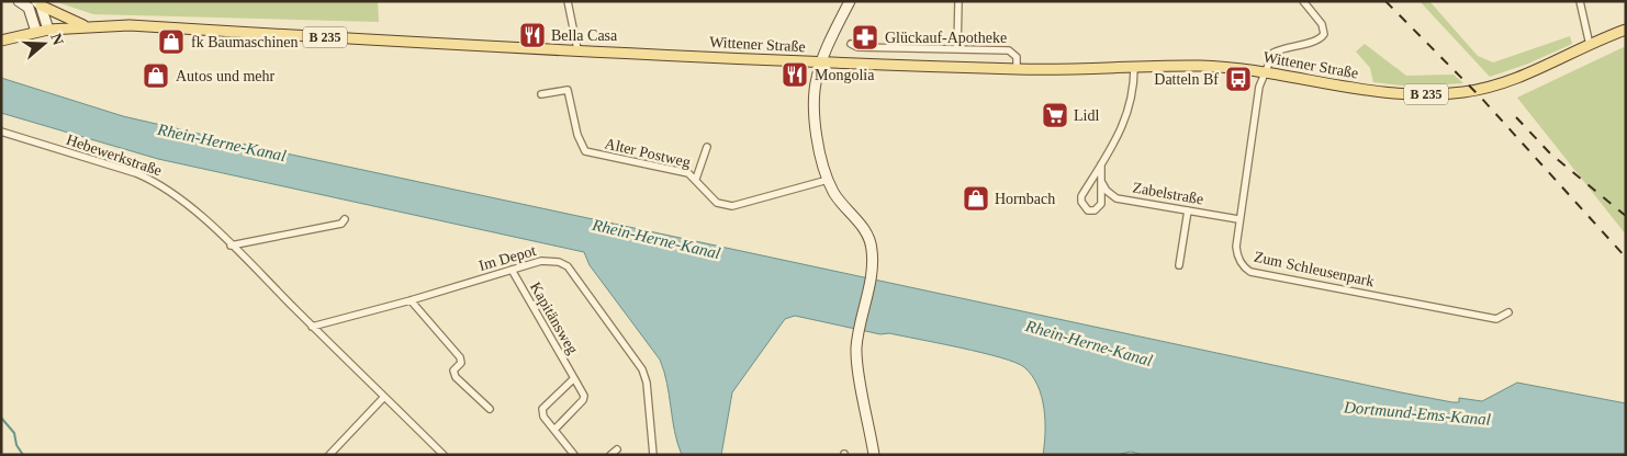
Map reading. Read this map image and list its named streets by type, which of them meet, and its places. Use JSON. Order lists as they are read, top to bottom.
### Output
{
  "streets": {
    "main road": ["B 235", "Wittener Straße"],
    "street": [
      "Alter Postweg",
      "Hebewerkstraße",
      "Zabelstraße",
      "Im Depot",
      "Zum Schleusenpark",
      "Kapitänsweg"
    ]
  },
  "crossings": [
    ["B 235", "Wittener Straße"],
    ["Wittener Straße", "Zum Schleusenpark"],
    ["Hebewerkstraße", "Im Depot"],
    ["Zabelstraße", "Zum Schleusenpark"],
    ["Im Depot", "Kapitänsweg"]
  ],
  "water": ["Rhein-Herne-Kanal", "Dortmund-Ems-Kanal"],
  "places": {
    "restaurant": ["Bella Casa", "Mongolia"],
    "pharmacy": ["Glückauf-Apotheke"],
    "shop": ["fk Baumaschinen", "Autos und mehr", "Hornbach"],
    "bus stop": ["Datteln Bf"],
    "supermarket": ["Lidl"]
  },
  "north": "right"
}
